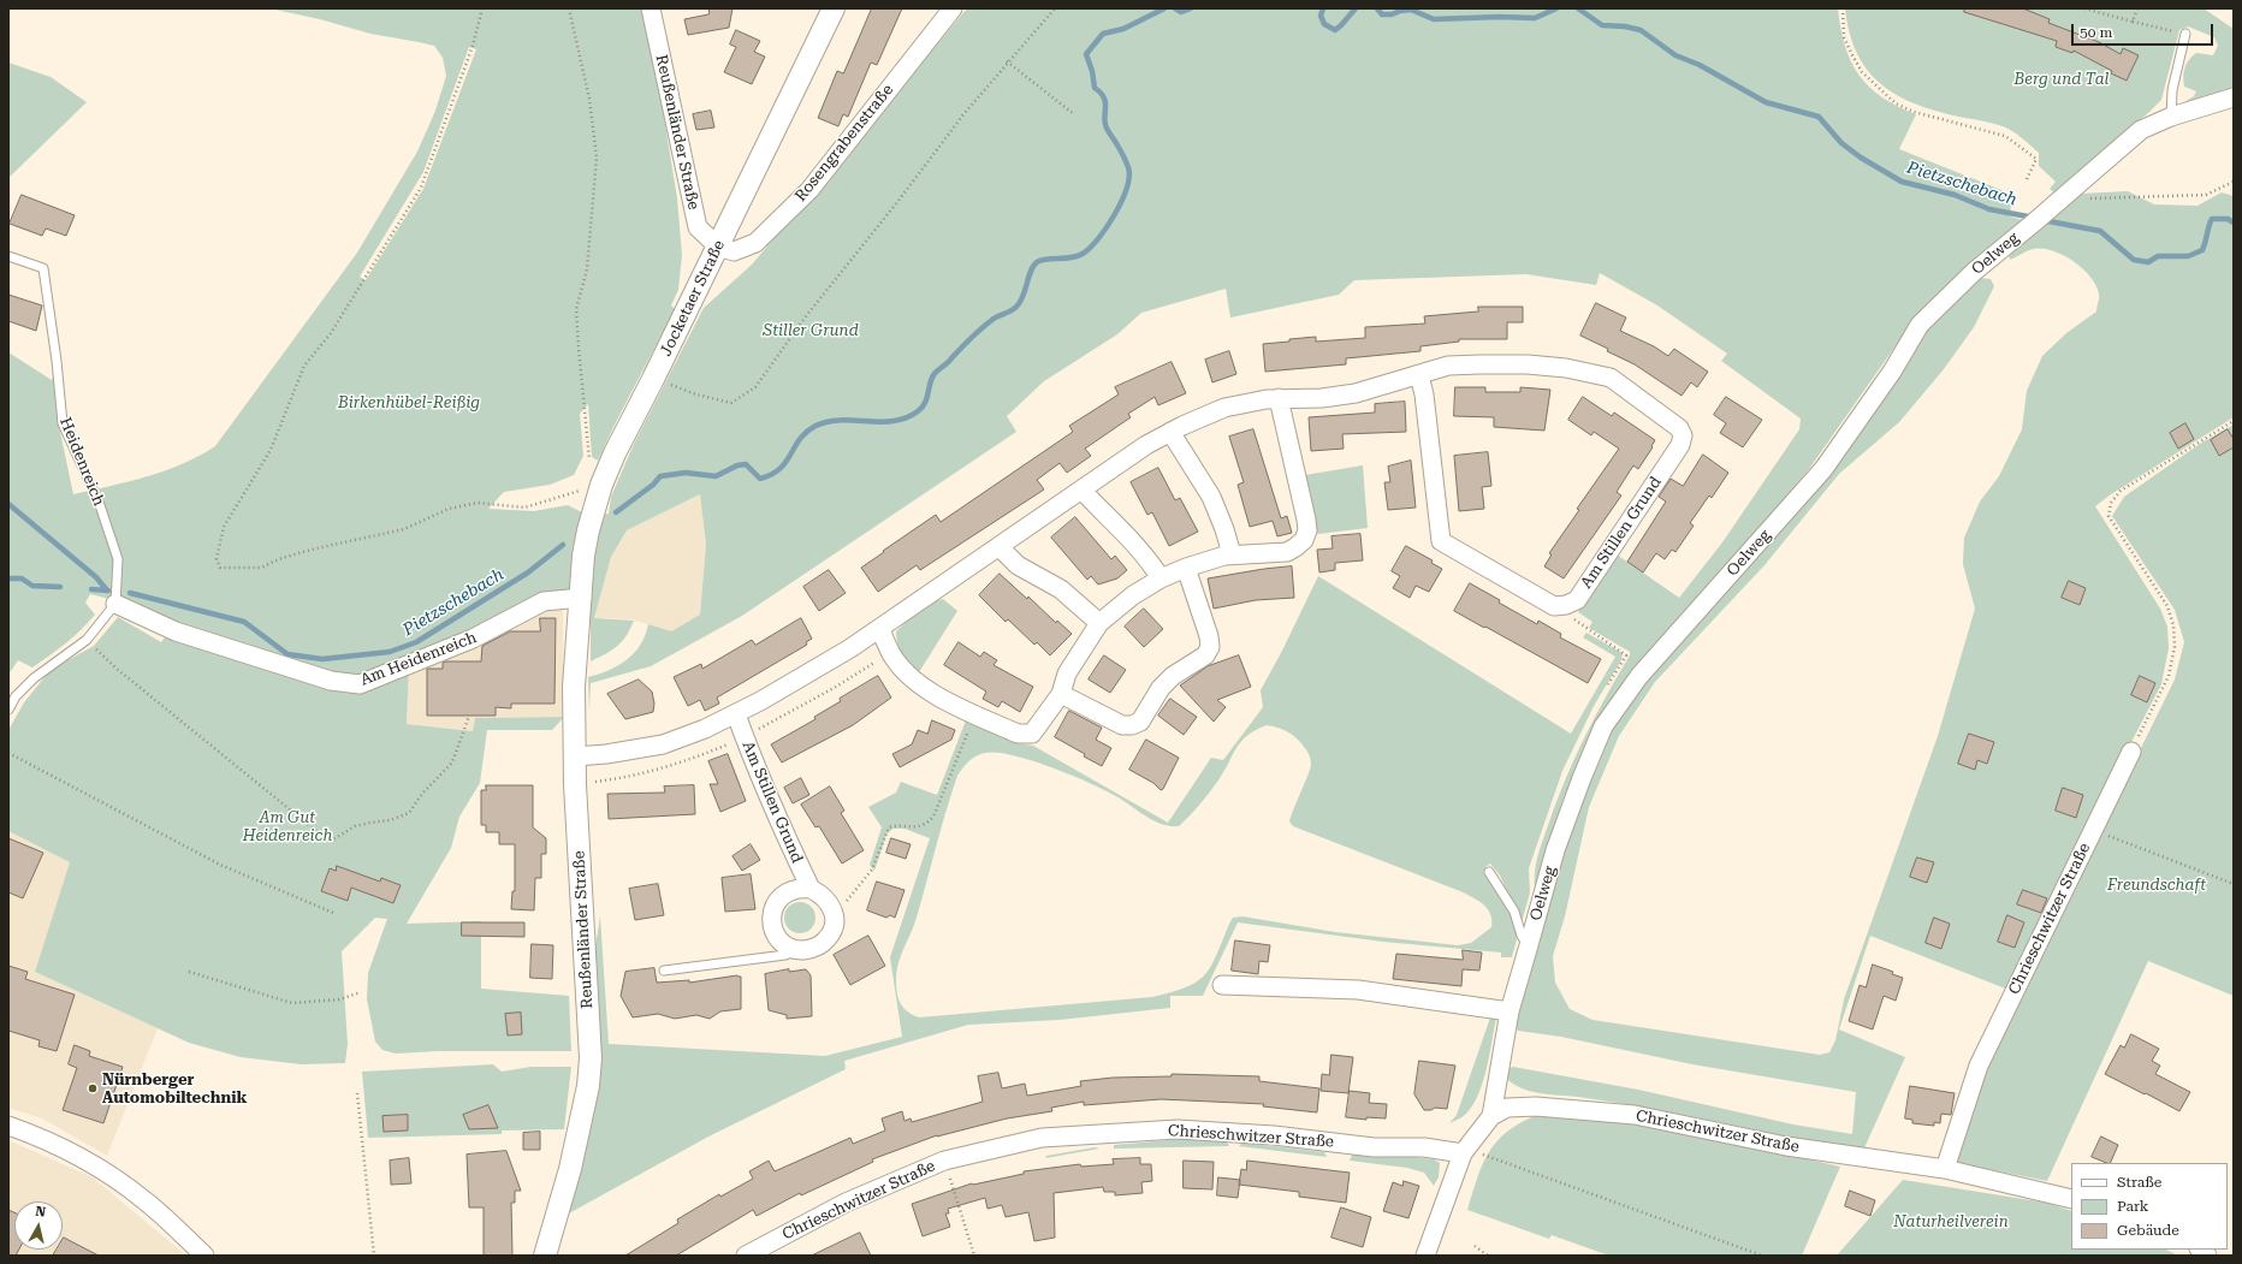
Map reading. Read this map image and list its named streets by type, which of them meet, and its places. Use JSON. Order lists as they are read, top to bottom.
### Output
{
  "streets": {
    "street": [
      "Reußenländer Straße",
      "Rosengrabenstraße",
      "Oelweg",
      "Jocketaer Straße",
      "Am Stillen Grund",
      "Am Heidenreich",
      "Chrieschwitzer Straße"
    ],
    "lane": ["Heidenreich"]
  },
  "crossings": [
    ["Reußenländer Straße", "Rosengrabenstraße"],
    ["Reußenländer Straße", "Jocketaer Straße"],
    ["Reußenländer Straße", "Am Stillen Grund"],
    ["Reußenländer Straße", "Am Heidenreich"],
    ["Rosengrabenstraße", "Jocketaer Straße"],
    ["Oelweg", "Chrieschwitzer Straße"],
    ["Jocketaer Straße", "Am Heidenreich"],
    ["Heidenreich", "Am Heidenreich"]
  ],
  "water": ["Pietzschebach"],
  "parks": [
    "Berg und Tal",
    "Stiller Grund",
    "Birkenhübel-Reißig",
    "Am Gut Heidenreich",
    "Freundschaft",
    "Naturheilverein"
  ],
  "places": ["Nürnberger Automobiltechnik"],
  "legend": ["Straße", "Park", "Gebäude"],
  "scale_bar": "50 m",
  "north": "top"
}
